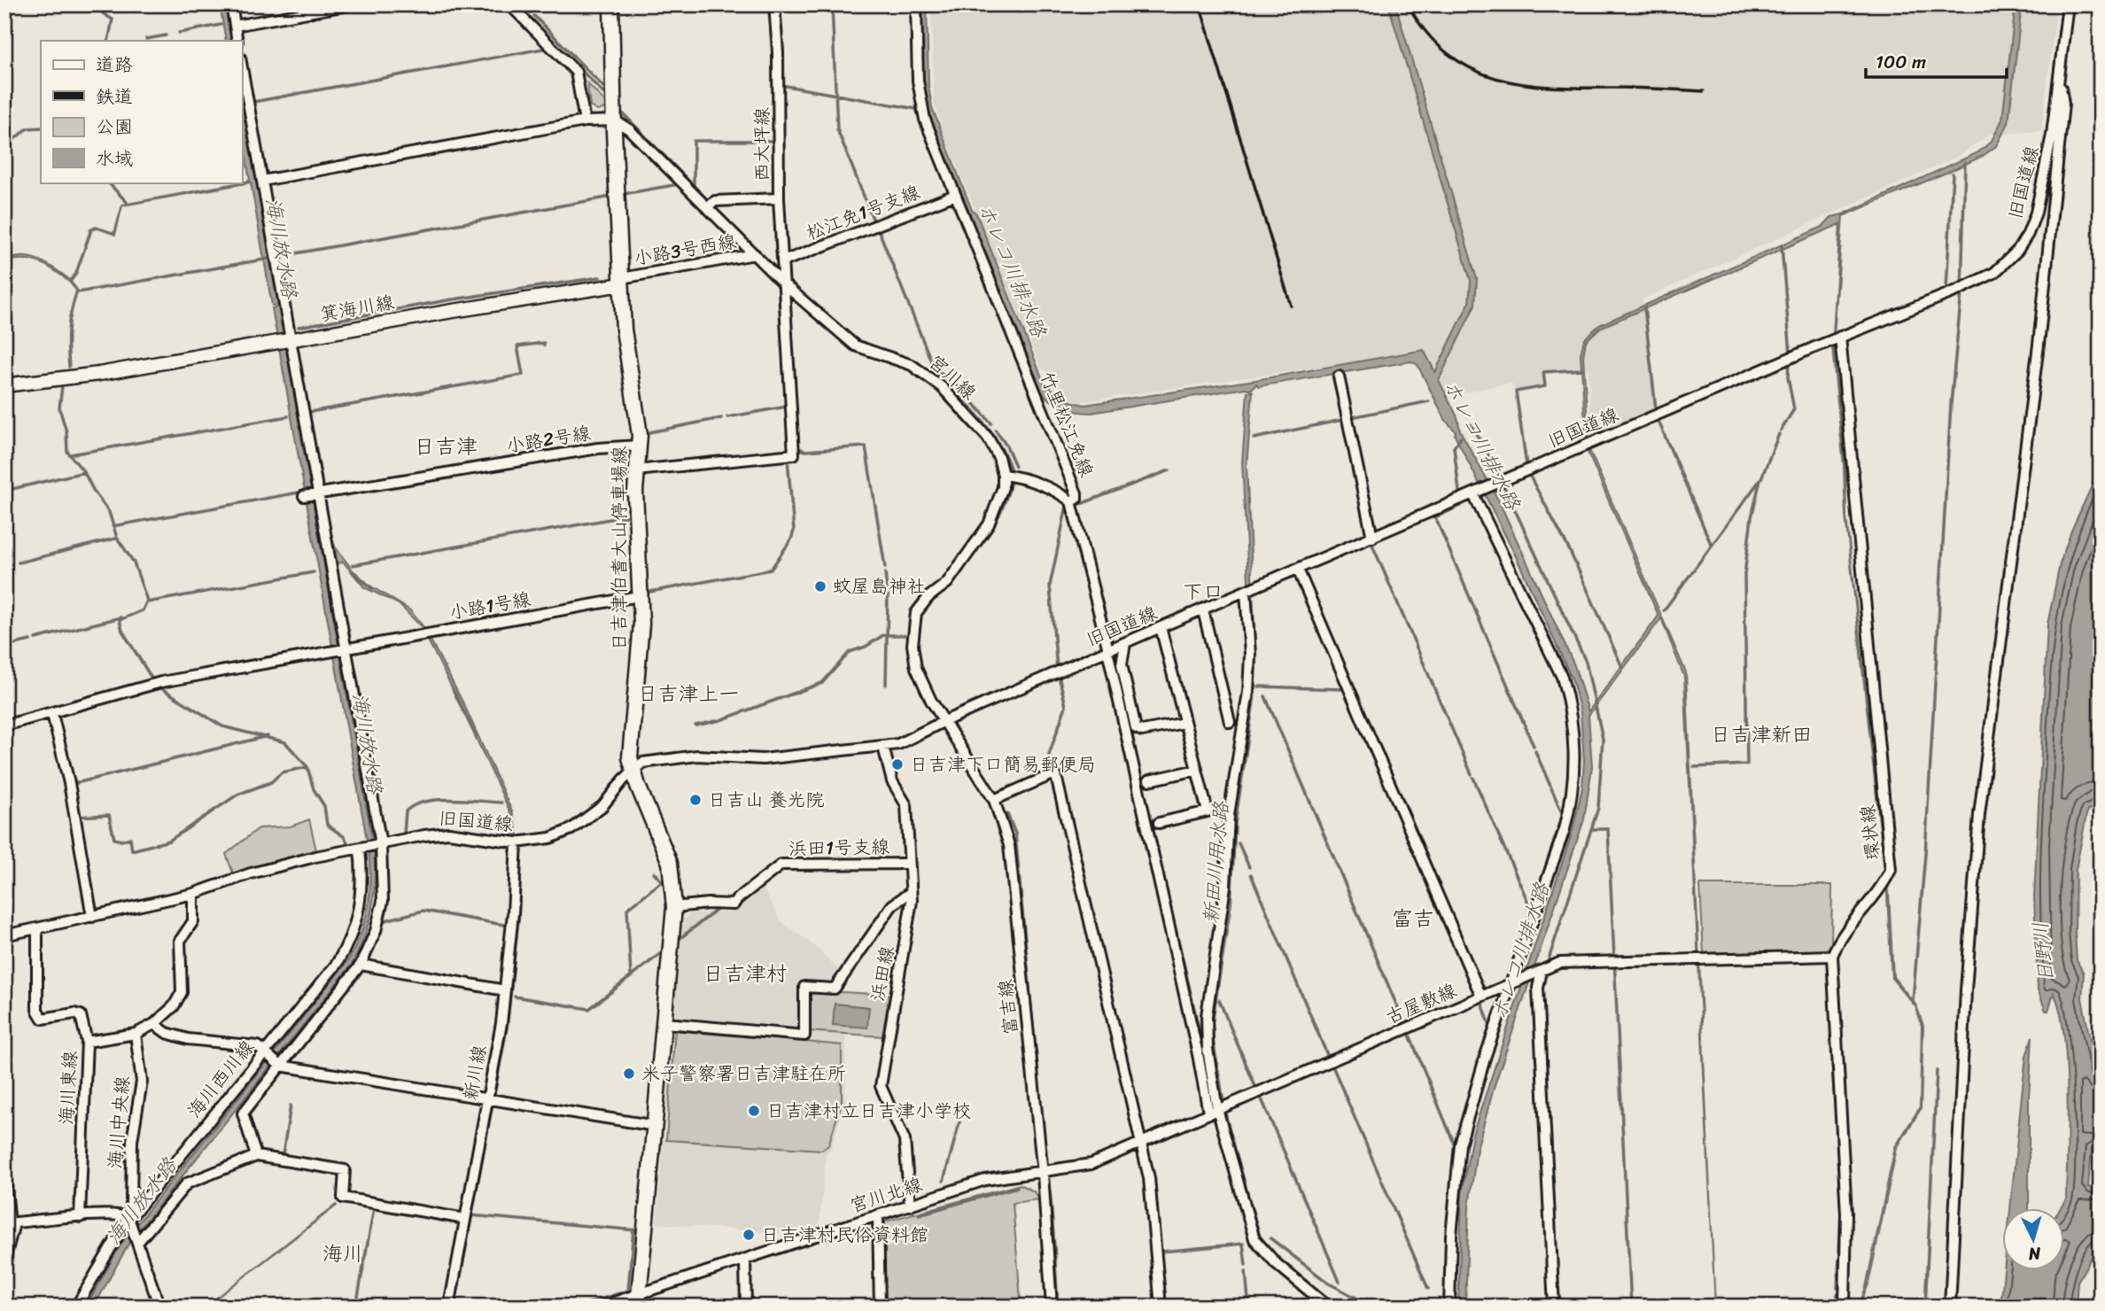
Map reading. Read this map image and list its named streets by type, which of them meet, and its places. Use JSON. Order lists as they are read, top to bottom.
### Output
{
  "streets": {
    "main road": ["日吉津伯耆大山停車場線"],
    "street": [
      "西大坪線",
      "旧国道線",
      "松江免1号支線",
      "小路3号西線",
      "箕海川線",
      "宮川線",
      "竹里松江免線",
      "小路2号線",
      "小路1号線",
      "環状線",
      "浜田1号支線",
      "浜田線",
      "古屋敷線",
      "富吉線",
      "新川線",
      "海川西川線",
      "海川東線",
      "海川中央線",
      "宮川北線"
    ]
  },
  "crossings": [
    ["西大坪線", "松江免1号支線"],
    ["西大坪線", "宮川線"],
    ["西大坪線", "日吉津伯耆大山停車場線"],
    ["旧国道線", "日吉津伯耆大山停車場線"],
    ["旧国道線", "環状線"],
    ["旧国道線", "浜田線"],
    ["旧国道線", "富吉線"],
    ["旧国道線", "新川線"],
    ["旧国道線", "海川西川線"],
    ["旧国道線", "海川東線"],
    ["松江免1号支線", "竹里松江免線"],
    ["小路3号西線", "箕海川線"],
    ["小路3号西線", "宮川線"],
    ["小路3号西線", "日吉津伯耆大山停車場線"],
    ["箕海川線", "日吉津伯耆大山停車場線"],
    ["宮川線", "日吉津伯耆大山停車場線"],
    ["小路2号線", "日吉津伯耆大山停車場線"],
    ["日吉津伯耆大山停車場線", "小路1号線"],
    ["日吉津伯耆大山停車場線", "浜田1号支線"],
    ["日吉津伯耆大山停車場線", "宮川北線"],
    ["環状線", "古屋敷線"],
    ["浜田1号支線", "浜田線"],
    ["浜田線", "宮川北線"],
    ["古屋敷線", "富吉線"],
    ["古屋敷線", "宮川北線"],
    ["富吉線", "宮川北線"],
    ["海川西川線", "海川中央線"]
  ],
  "districts": [
    "日吉津",
    "下口",
    "日吉津上一",
    "日吉津新田",
    "富吉",
    "日吉津村",
    "海川"
  ],
  "water": [
    "海川放水路",
    "ホレコ川排水路",
    "新田川用水路",
    "日野川"
  ],
  "places": [
    "蚊屋島神社",
    "日吉津下口簡易郵便局",
    "日吉山 養光院",
    "米子警察署日吉津駐在所",
    "日吉津村立日吉津小学校",
    "日吉津村民俗資料館"
  ],
  "legend": [
    "道路",
    "鉄道",
    "公園",
    "水域"
  ],
  "scale_bar": "100 m",
  "north": "bottom"
}
